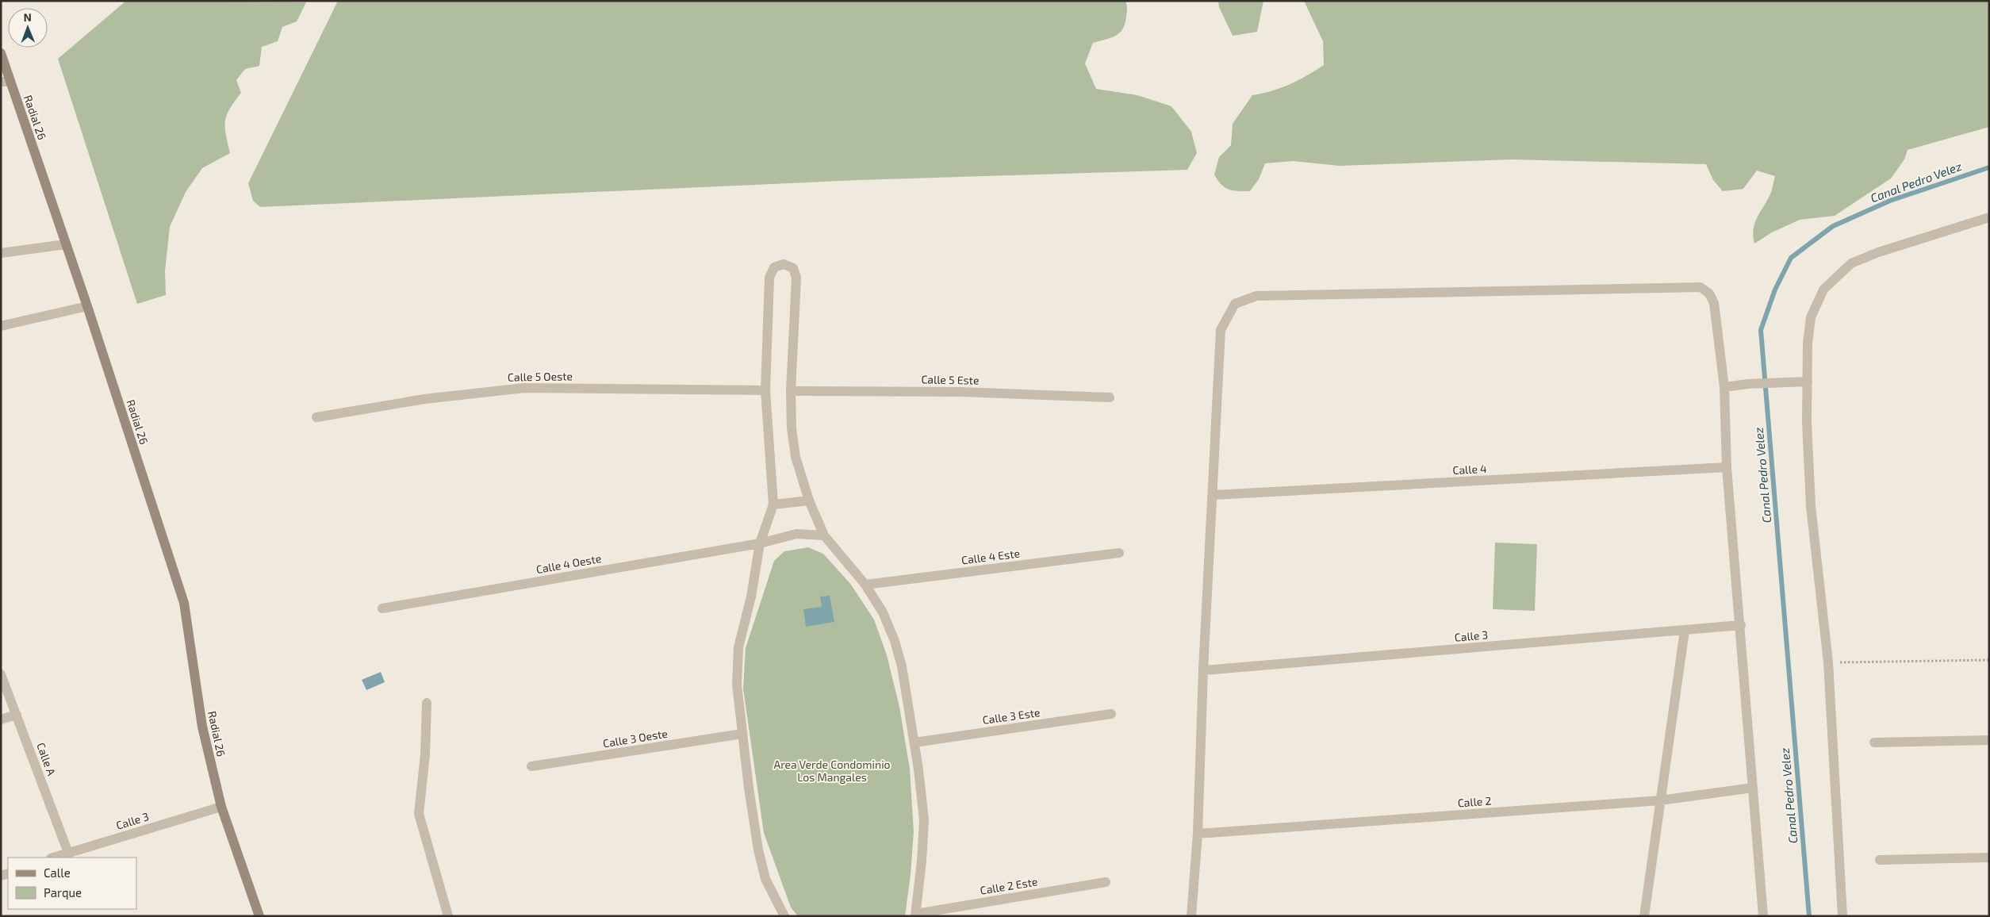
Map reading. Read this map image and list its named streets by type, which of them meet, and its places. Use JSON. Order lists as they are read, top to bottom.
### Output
{
  "streets": {
    "main road": ["Radial 26"],
    "street": [
      "Calle 5 Oeste",
      "Calle 5 Este",
      "Calle 4",
      "Calle 4 Este",
      "Calle 4 Oeste",
      "Calle 3",
      "Calle 3 Este",
      "Calle 3 Oeste",
      "Calle A",
      "Calle 2",
      "Calle 2 Este"
    ]
  },
  "crossings": [
    ["Radial 26", "Calle 3"],
    ["Calle 3", "Calle A"]
  ],
  "water": ["Canal Pedro Velez"],
  "parks": ["Area Verde Condominio Los Mangales"],
  "legend": ["Calle", "Parque"],
  "north": "top"
}
